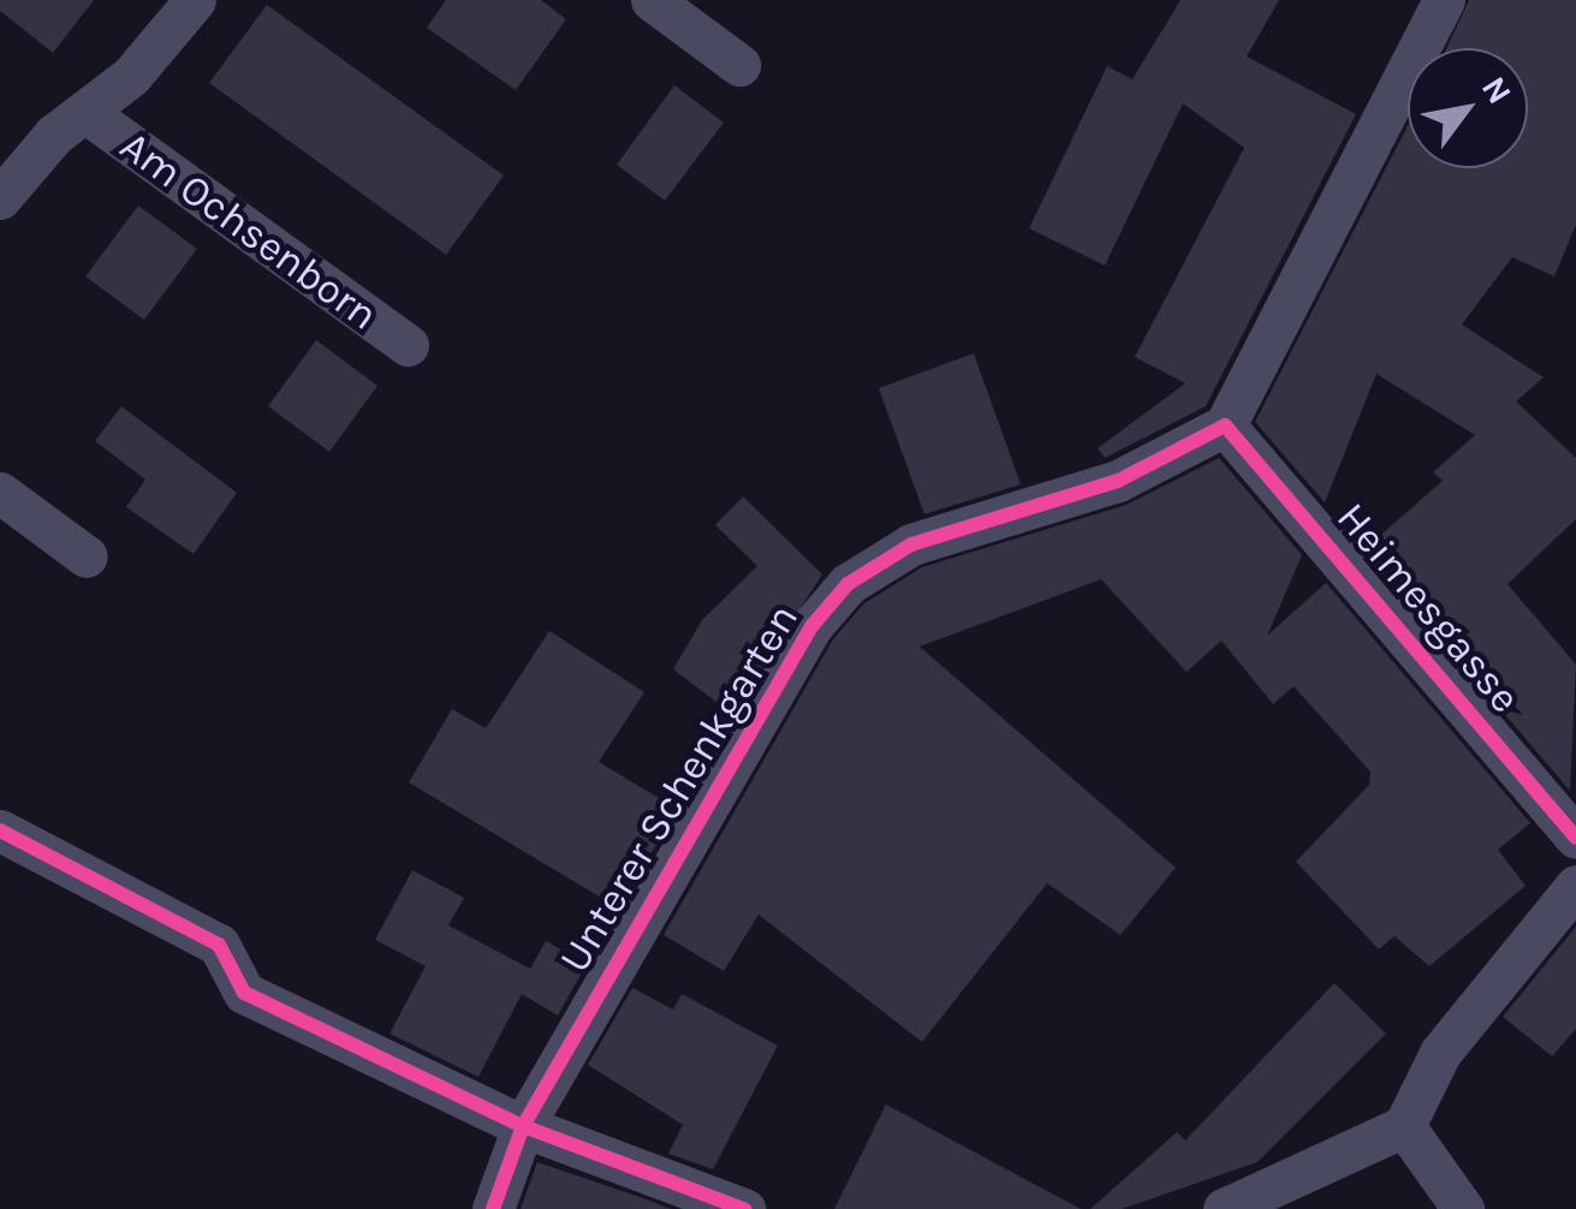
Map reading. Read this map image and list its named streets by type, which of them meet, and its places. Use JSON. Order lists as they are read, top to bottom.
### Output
{
  "streets": {
    "street": ["Am Ochsenborn", "Heimesgasse", "Unterer Schenkgarten"]
  },
  "crossings": [
    ["Heimesgasse", "Unterer Schenkgarten"]
  ],
  "north": "top right"
}
